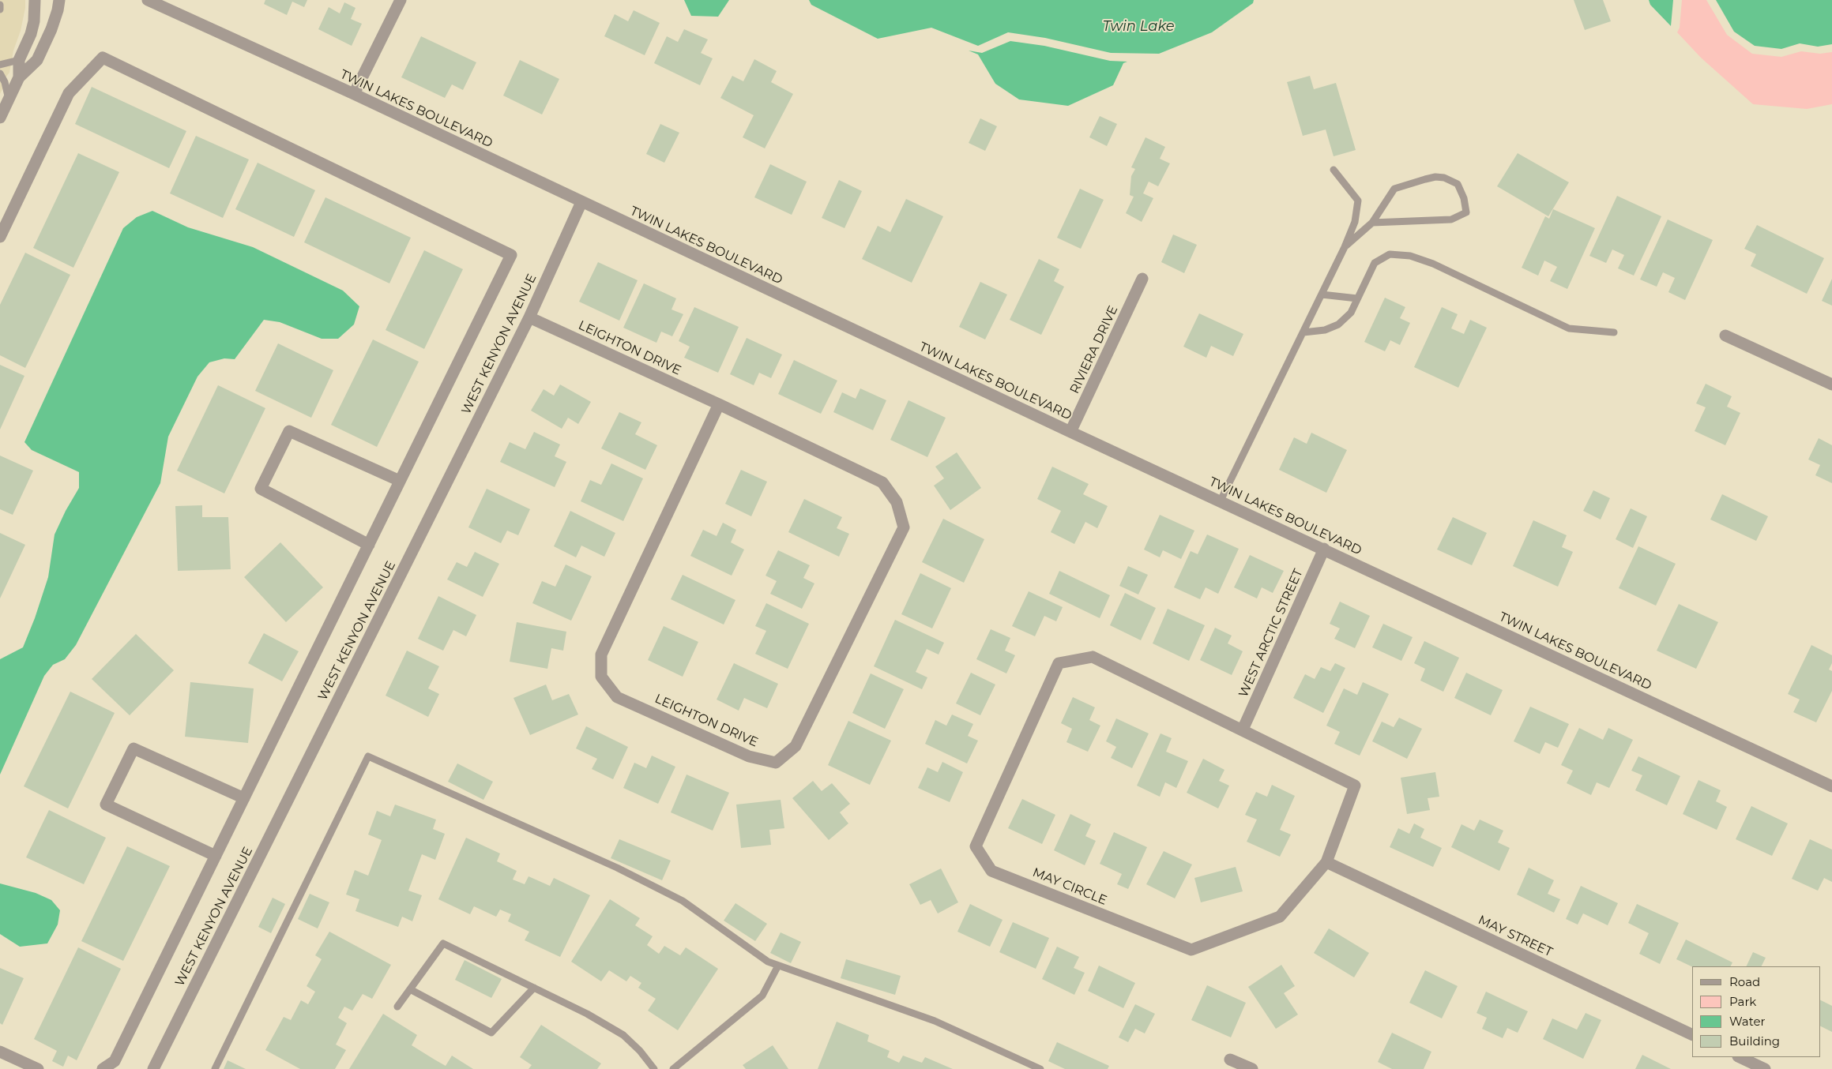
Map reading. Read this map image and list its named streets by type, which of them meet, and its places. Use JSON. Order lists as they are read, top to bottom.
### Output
{
  "streets": {
    "street": [
      "TWIN LAKES BOULEVARD",
      "WEST KENYON AVENUE",
      "LEIGHTON DRIVE",
      "RIVIERA DRIVE",
      "WEST ARCTIC STREET",
      "MAY CIRCLE",
      "MAY STREET"
    ]
  },
  "crossings": [
    ["TWIN LAKES BOULEVARD", "WEST KENYON AVENUE"],
    ["TWIN LAKES BOULEVARD", "RIVIERA DRIVE"],
    ["TWIN LAKES BOULEVARD", "WEST ARCTIC STREET"],
    ["WEST KENYON AVENUE", "LEIGHTON DRIVE"],
    ["WEST ARCTIC STREET", "MAY CIRCLE"],
    ["MAY CIRCLE", "MAY STREET"]
  ],
  "water": ["Twin Lake"],
  "legend": [
    "Road",
    "Park",
    "Water",
    "Building"
  ]
}
